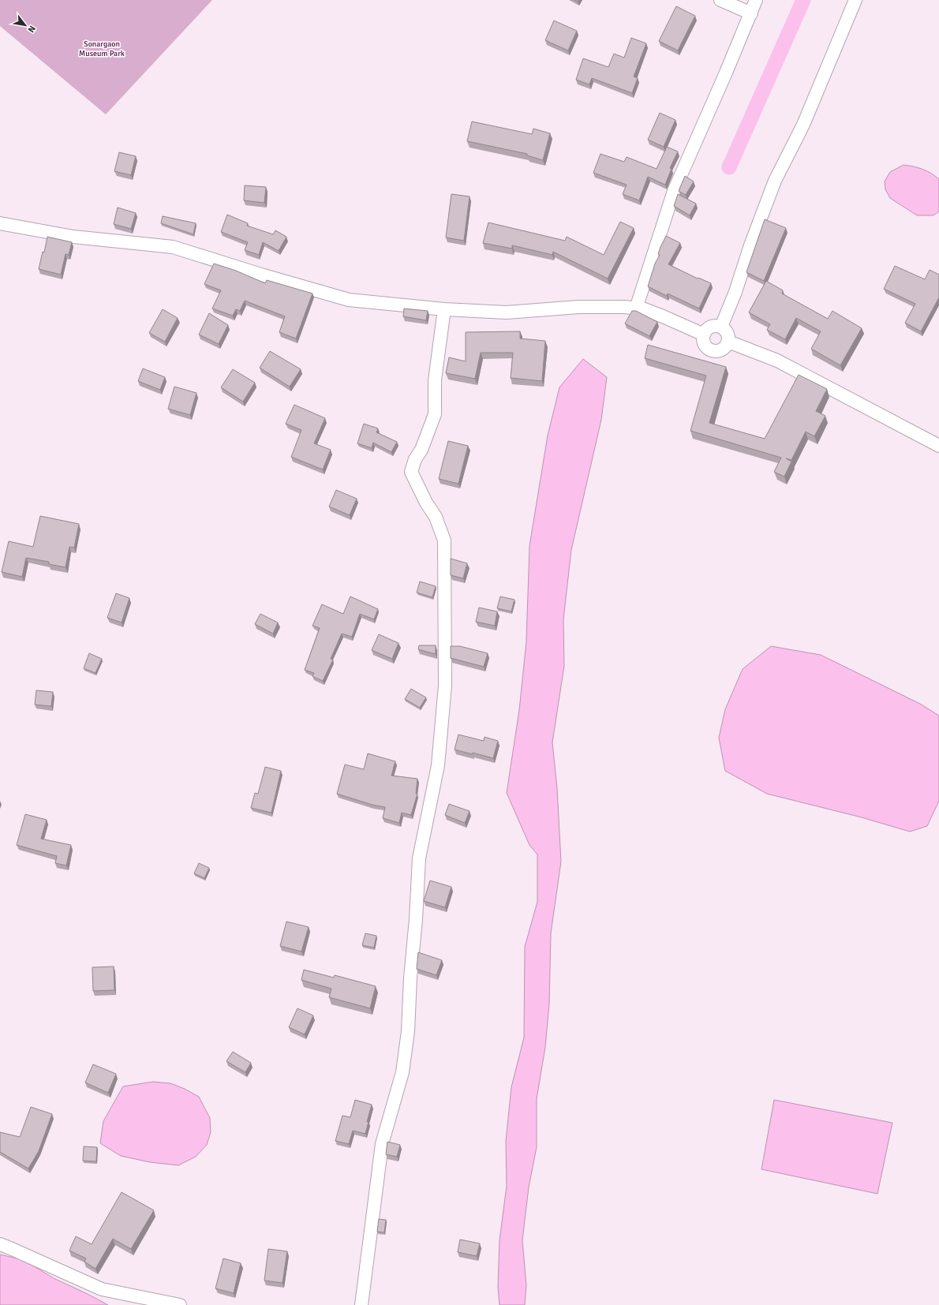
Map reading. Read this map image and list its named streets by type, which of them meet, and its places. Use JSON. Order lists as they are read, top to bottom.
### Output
{
  "parks": ["Sonargaon Museum Park"],
  "north": "bottom right"
}
